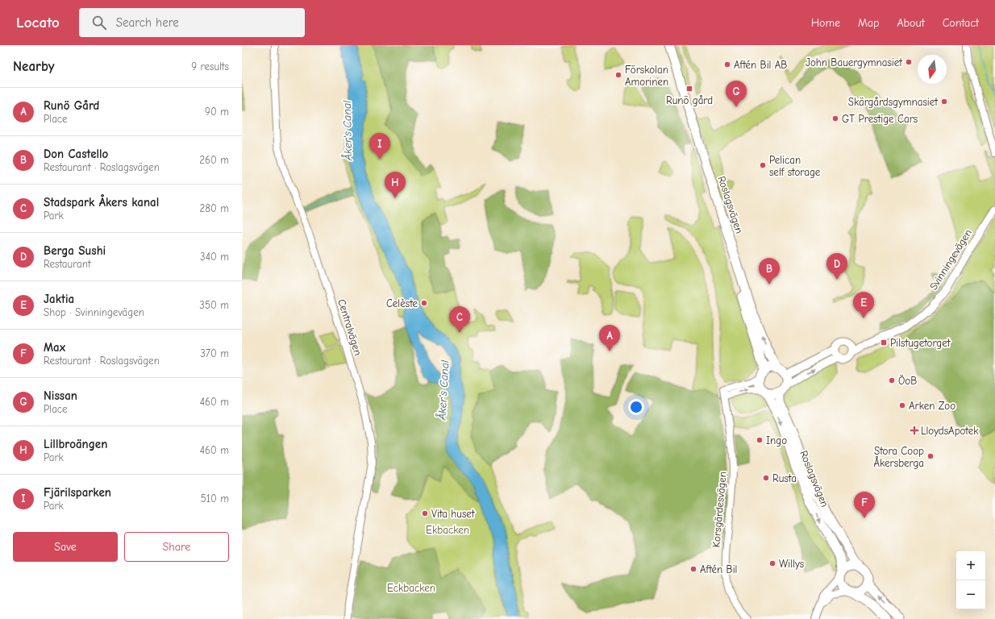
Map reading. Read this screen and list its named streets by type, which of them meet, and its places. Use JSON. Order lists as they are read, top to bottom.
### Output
{
  "streets": {
    "main road": ["Roslagsvägen", "Svinningevägen"],
    "street": ["Centralvägen", "Korsgärdesvägen"]
  },
  "crossings": [
    ["Roslagsvägen", "Korsgärdesvägen"]
  ],
  "water": ["Åker's Canal"],
  "parks": ["Ekbacken", "Eckbacken"],
  "places": {
    "other": [
      "John Bauergymnasiet",
      "Aftén Bil AB",
      "Förskolan Amorinen",
      "Skärgårdsgymnasiet",
      "GT Prestige Cars",
      "Pelican self storage",
      "Celèste",
      "ÖoB",
      "Arken Zoo",
      "Ingo",
      "Stora Coop Åkersberga",
      "Rusta",
      "Vita huset",
      "Willys",
      "Aftén Bil"
    ],
    "transit": ["Runö gård", "Pilstugetorget"],
    "health": ["LloydsApotek"]
  },
  "north": "bottom",
  "page": {
    "header": "Locato",
    "search": "Search here",
    "nav": [
      "Home",
      "Map",
      "About",
      "Contact"
    ],
    "heading": ["Nearby", "9 results"],
    "pins": [
      "G",
      "I",
      "H",
      "D",
      "B",
      "E",
      "C",
      "A",
      "F"
    ],
    "list": [
      {
        "mark": "A",
        "name": "Runö Gård",
        "note": "Place",
        "value": "90 m"
      },
      {
        "mark": "B",
        "name": "Don Castello",
        "note": "Restaurant · Roslagsvägen",
        "value": "260 m"
      },
      {
        "mark": "C",
        "name": "Stadspark Åkers kanal",
        "note": "Park",
        "value": "280 m"
      },
      {
        "mark": "D",
        "name": "Berga Sushi",
        "note": "Restaurant",
        "value": "340 m"
      },
      {
        "mark": "E",
        "name": "Jaktia",
        "note": "Shop · Svinningevägen",
        "value": "350 m"
      },
      {
        "mark": "F",
        "name": "Max",
        "note": "Restaurant · Roslagsvägen",
        "value": "370 m"
      },
      {
        "mark": "G",
        "name": "Nissan",
        "note": "Place",
        "value": "460 m"
      },
      {
        "mark": "H",
        "name": "Lillbroängen",
        "note": "Park",
        "value": "460 m"
      },
      {
        "mark": "I",
        "name": "Fjärilsparken",
        "note": "Park",
        "value": "510 m"
      }
    ],
    "buttons": ["Save", "Share"],
    "map_buttons": ["+", "−"]
  }
}
